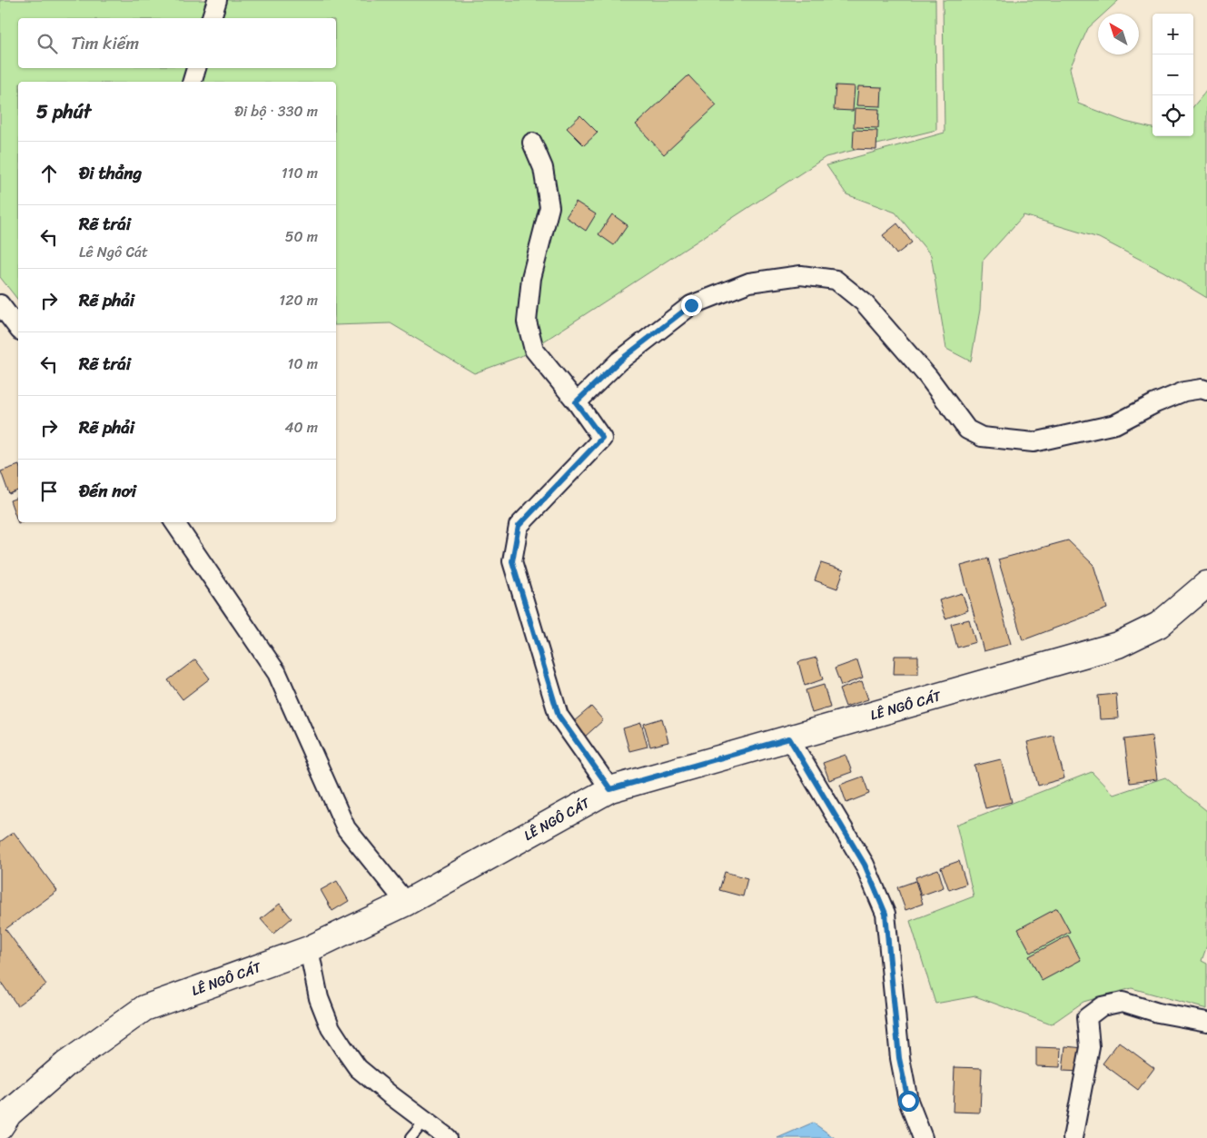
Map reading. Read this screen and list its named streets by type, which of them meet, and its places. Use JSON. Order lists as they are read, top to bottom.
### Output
{
  "streets": {
    "street": ["LÊ NGÔ CÁT"]
  },
  "north": "top left",
  "page": {
    "map_buttons": ["+", "−"],
    "search": "Tìm kiếm",
    "heading": ["5 phút", "Đi bộ · 330 m"],
    "list": [
      ["Đi thẳng", "110 m"],
      ["Rẽ trái", "Lê Ngô Cát", "50 m"],
      ["Rẽ phải", "120 m"],
      ["Rẽ trái", "10 m"],
      ["Rẽ phải", "40 m"],
      "Đến nơi"
    ]
  }
}
